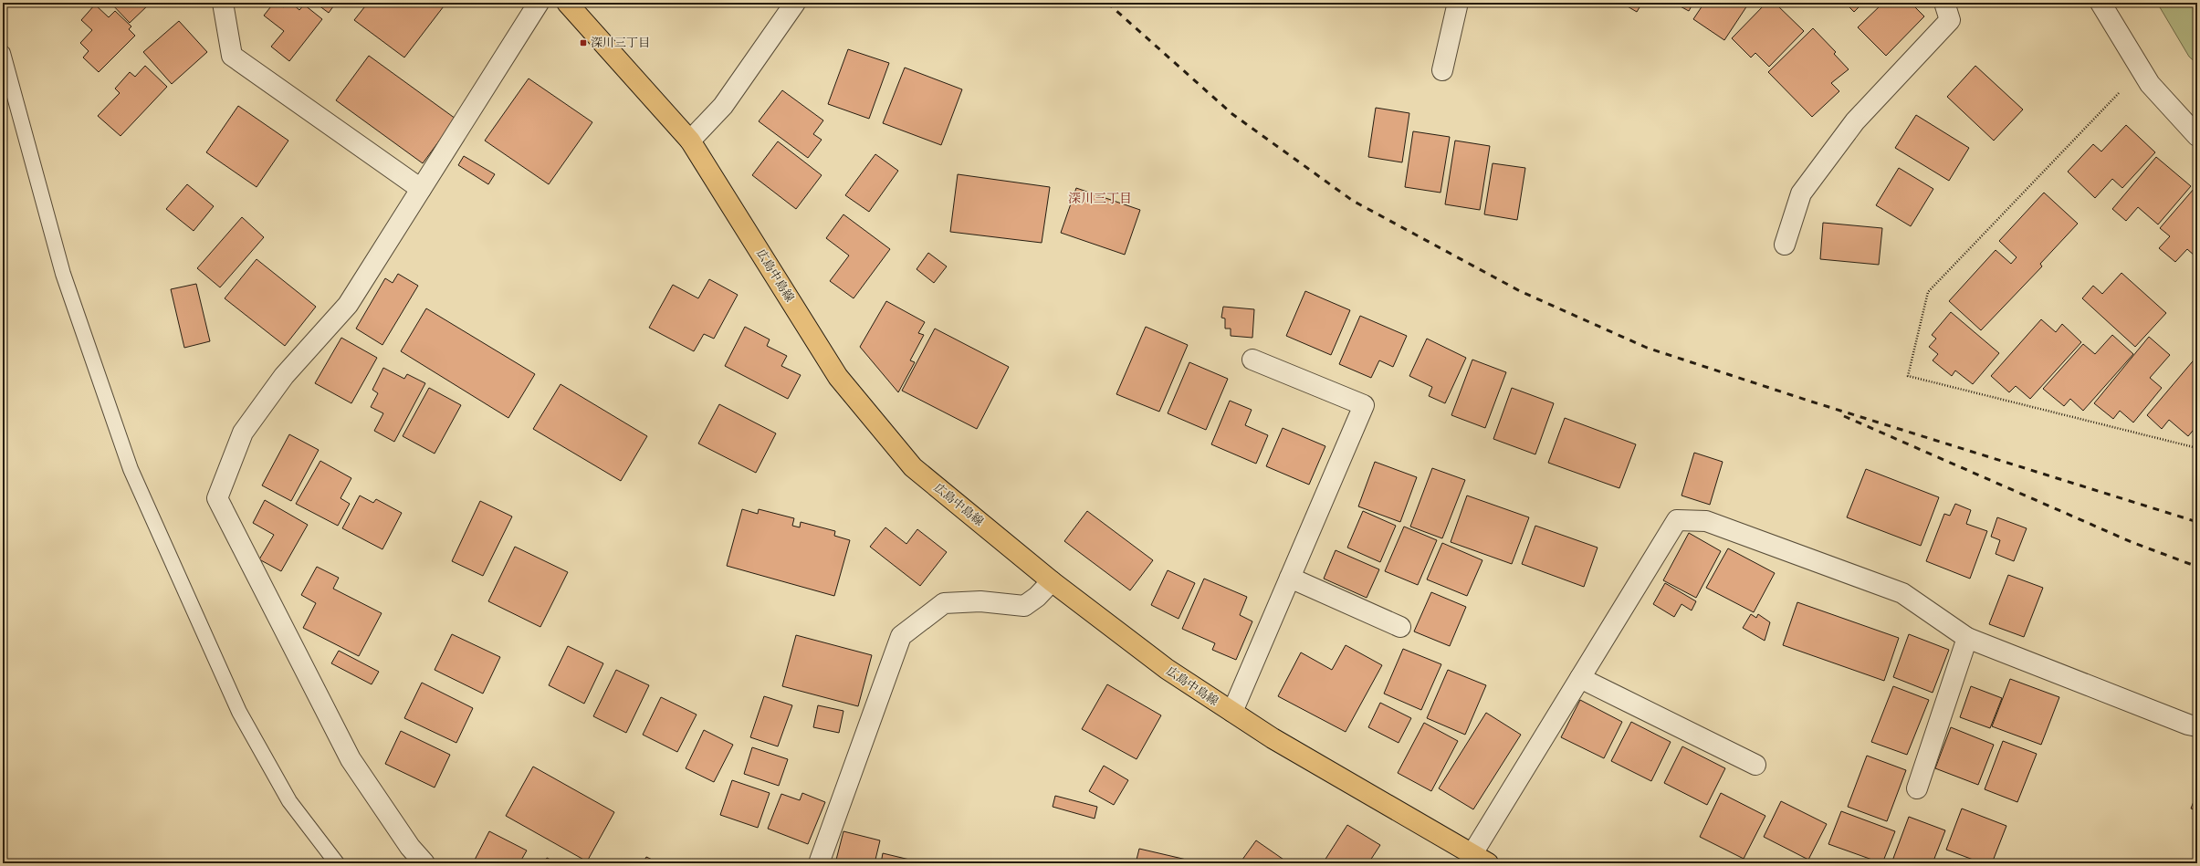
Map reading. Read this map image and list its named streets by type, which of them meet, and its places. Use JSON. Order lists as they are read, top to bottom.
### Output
{
  "streets": {
    "main road": ["広島中島線"]
  },
  "districts": ["深川三丁目"],
  "places": {
    "transit": ["深川三丁目"]
  }
}
